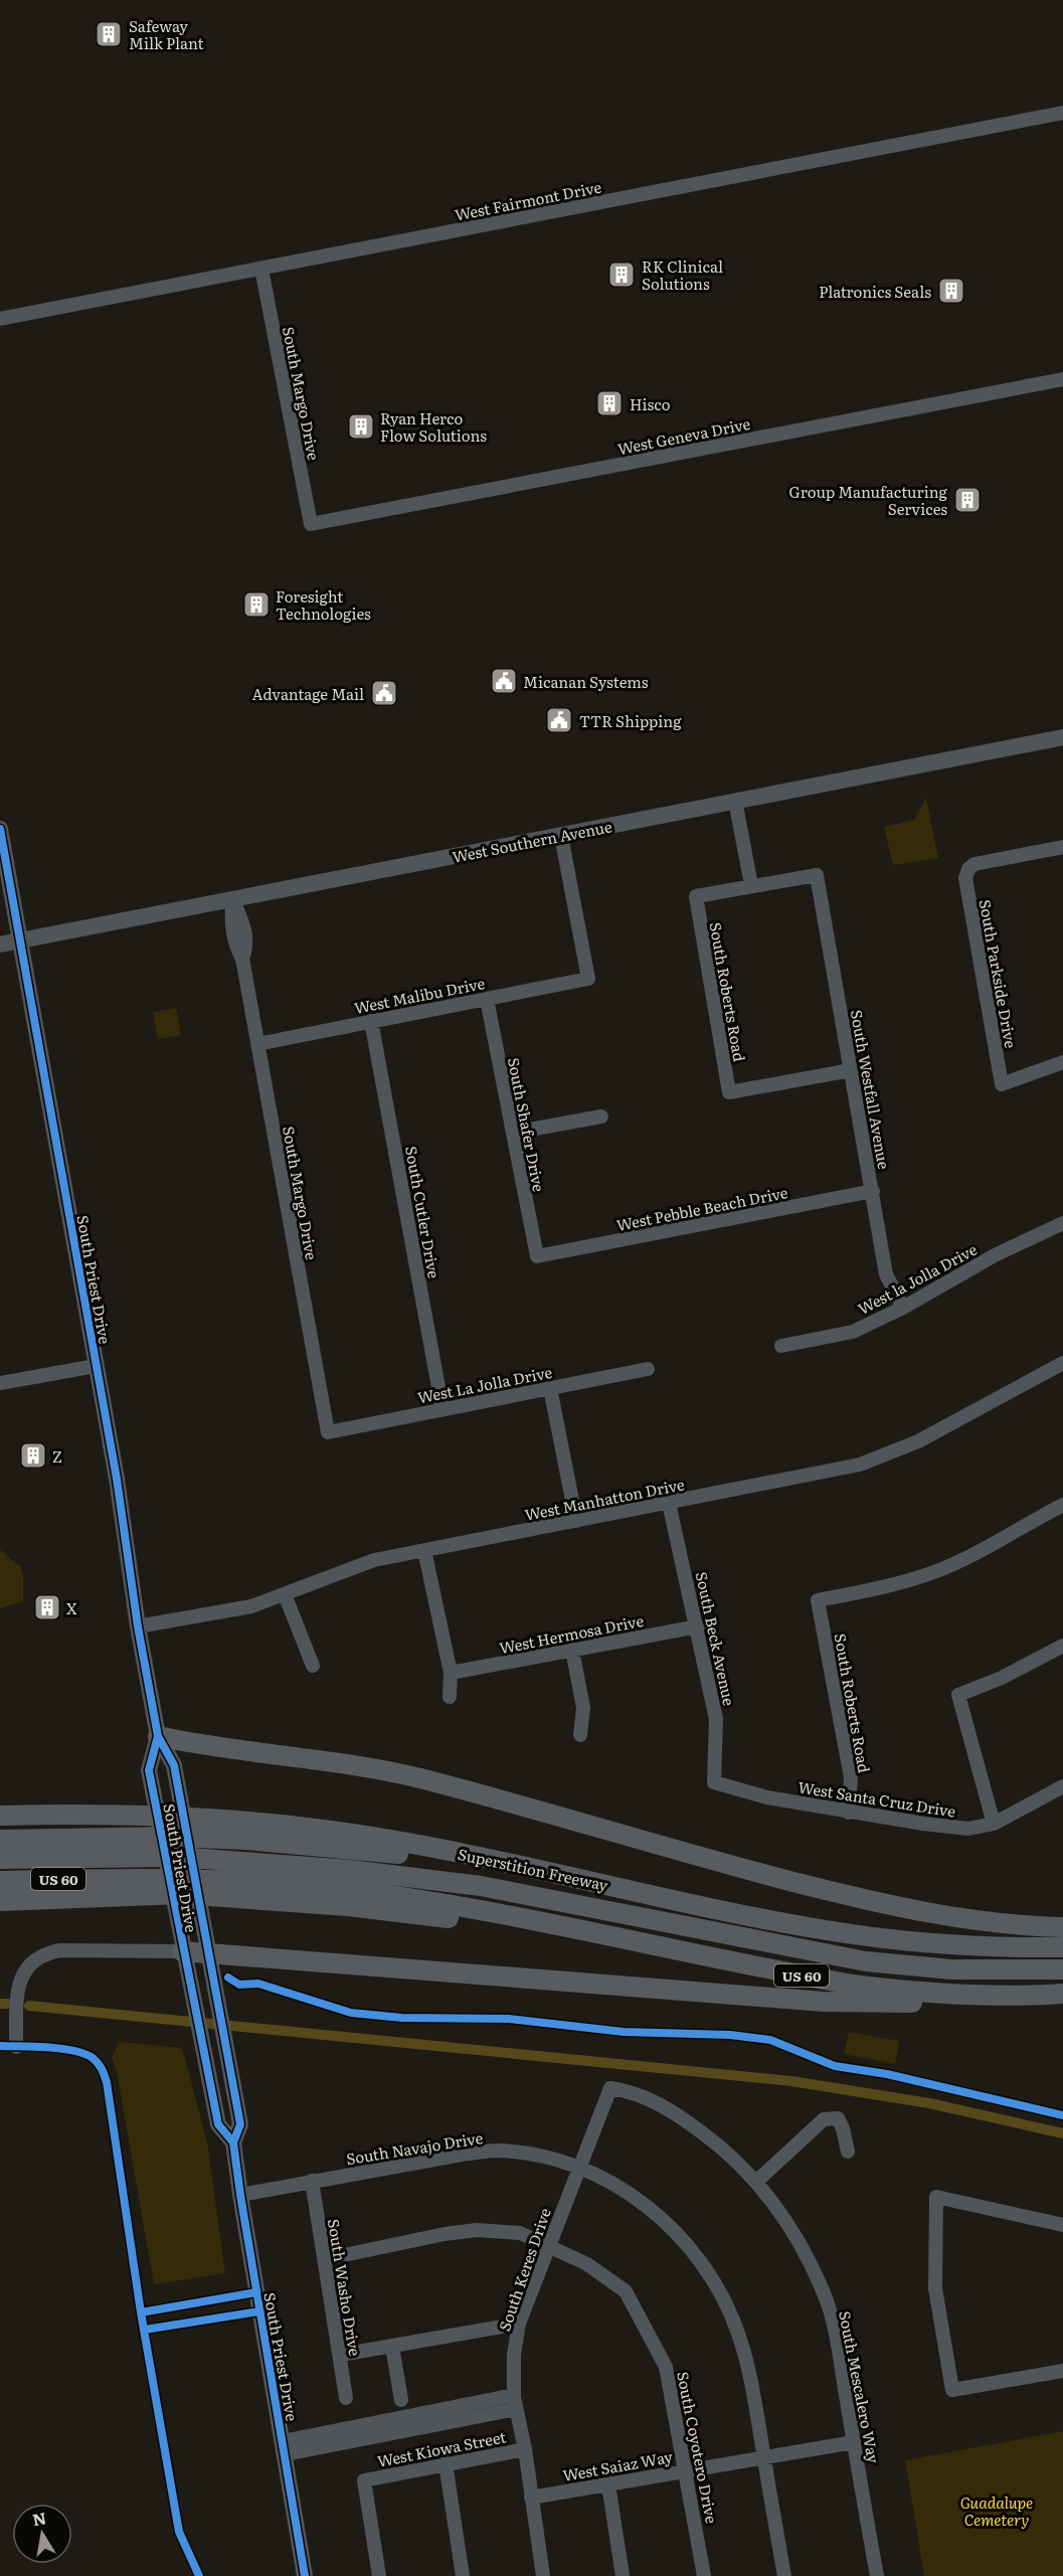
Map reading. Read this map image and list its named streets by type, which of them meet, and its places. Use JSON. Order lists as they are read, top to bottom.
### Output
{
  "streets": {
    "highway": ["Superstition Freeway", "US 60"],
    "main road": ["West Southern Avenue", "South Priest Drive"],
    "street": [
      "West Fairmont Drive",
      "South Margo Drive",
      "West Geneva Drive",
      "South Parkside Drive",
      "South Roberts Road",
      "West Malibu Drive",
      "South Westfall Avenue",
      "South Shafer Drive",
      "West Pebble Beach Drive",
      "South Cutler Drive",
      "West la Jolla Drive",
      "West La Jolla Drive",
      "West Manhatton Drive",
      "West Hermosa Drive",
      "South Beck Avenue",
      "West Santa Cruz Drive",
      "South Navajo Drive",
      "South Keres Drive",
      "South Washo Drive",
      "South Mescalero Way",
      "South Coyotero Drive",
      "West Kiowa Street",
      "West Saiaz Way"
    ]
  },
  "crossings": [
    ["West Fairmont Drive", "South Margo Drive"],
    ["South Margo Drive", "West Geneva Drive"],
    ["South Margo Drive", "West Southern Avenue"],
    ["South Margo Drive", "West Malibu Drive"],
    ["South Margo Drive", "West La Jolla Drive"],
    ["West Southern Avenue", "West Malibu Drive"],
    ["West Southern Avenue", "South Priest Drive"],
    ["South Roberts Road", "South Westfall Avenue"],
    ["South Roberts Road", "West Santa Cruz Drive"],
    ["West Malibu Drive", "South Shafer Drive"],
    ["West Malibu Drive", "South Cutler Drive"],
    ["South Westfall Avenue", "West Pebble Beach Drive"],
    ["South Westfall Avenue", "West la Jolla Drive"],
    ["South Shafer Drive", "West Pebble Beach Drive"],
    ["South Cutler Drive", "West La Jolla Drive"],
    ["South Priest Drive", "West Manhatton Drive"],
    ["South Priest Drive", "South Navajo Drive"],
    ["West Manhatton Drive", "South Beck Avenue"],
    ["West Hermosa Drive", "South Beck Avenue"],
    ["South Beck Avenue", "West Santa Cruz Drive"],
    ["South Navajo Drive", "South Keres Drive"],
    ["South Navajo Drive", "South Washo Drive"],
    ["South Navajo Drive", "West Saiaz Way"],
    ["South Keres Drive", "South Mescalero Way"],
    ["South Keres Drive", "South Coyotero Drive"],
    ["South Keres Drive", "West Kiowa Street"],
    ["South Keres Drive", "West Saiaz Way"],
    ["South Washo Drive", "South Coyotero Drive"],
    ["South Mescalero Way", "West Saiaz Way"],
    ["South Coyotero Drive", "West Saiaz Way"]
  ],
  "parks": ["Guadalupe Cemetery"],
  "places": {
    "building": [
      "Safeway Milk Plant",
      "RK Clinical Solutions",
      "Platronics Seals",
      "Hisco",
      "Ryan Herco Flow Solutions",
      "Group Manufacturing Services",
      "Foresight Technologies",
      "Z",
      "X"
    ],
    "public building": ["Micanan Systems", "Advantage Mail", "TTR Shipping"]
  },
  "north": "top"
}
